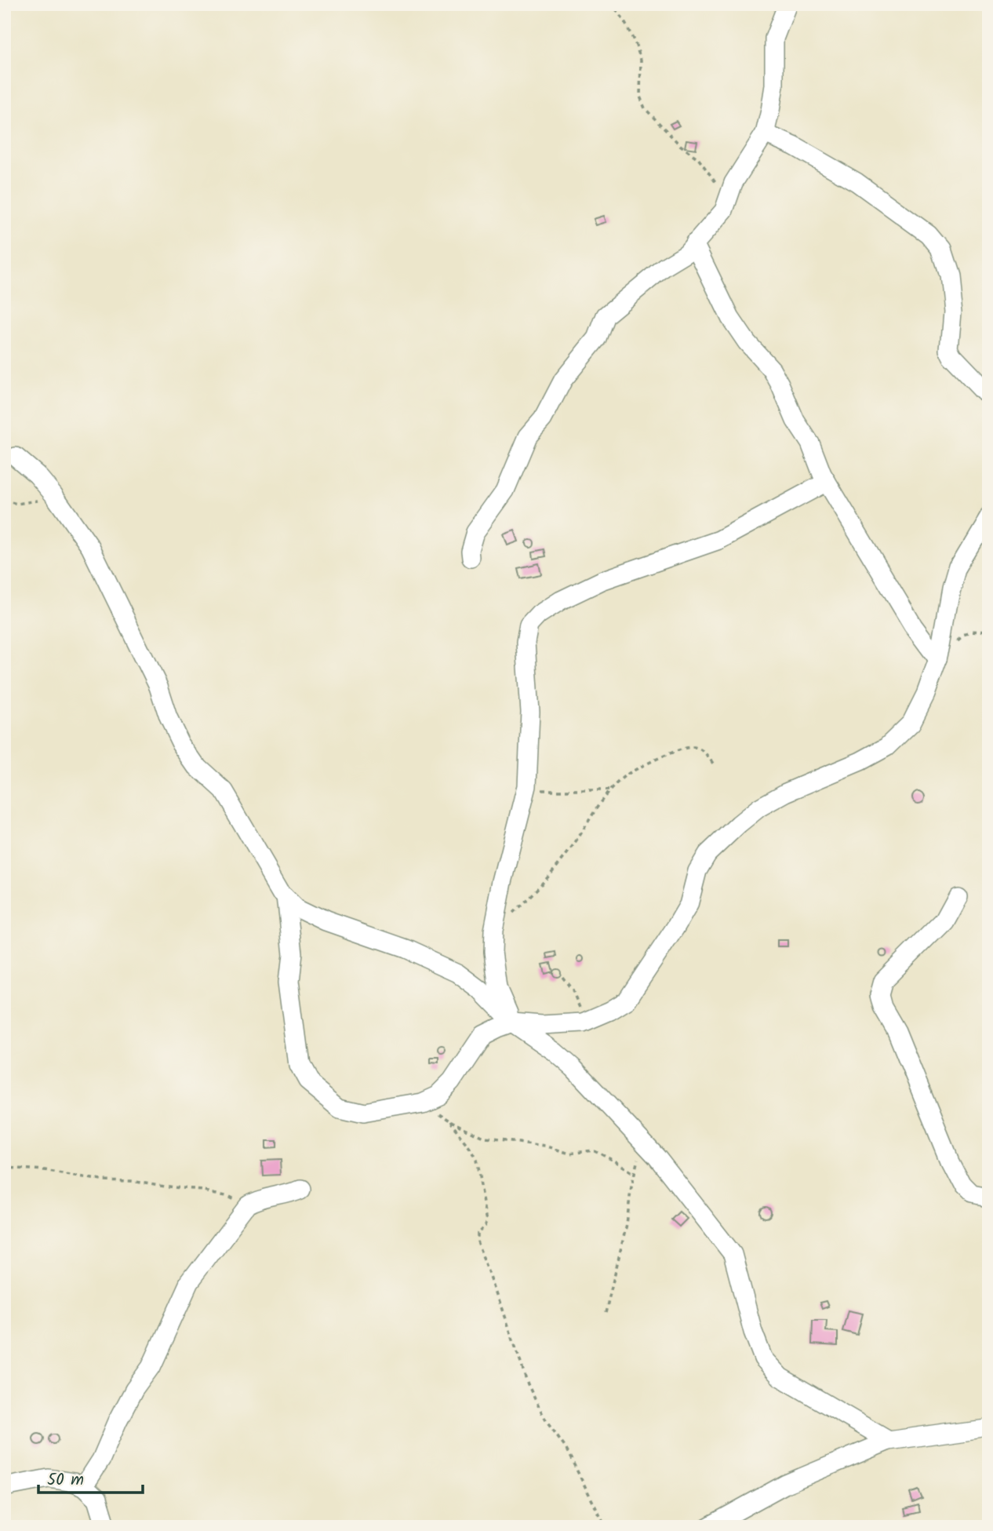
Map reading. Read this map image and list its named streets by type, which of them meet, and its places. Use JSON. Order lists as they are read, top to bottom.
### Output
{
  "scale_bar": "50 m"
}
